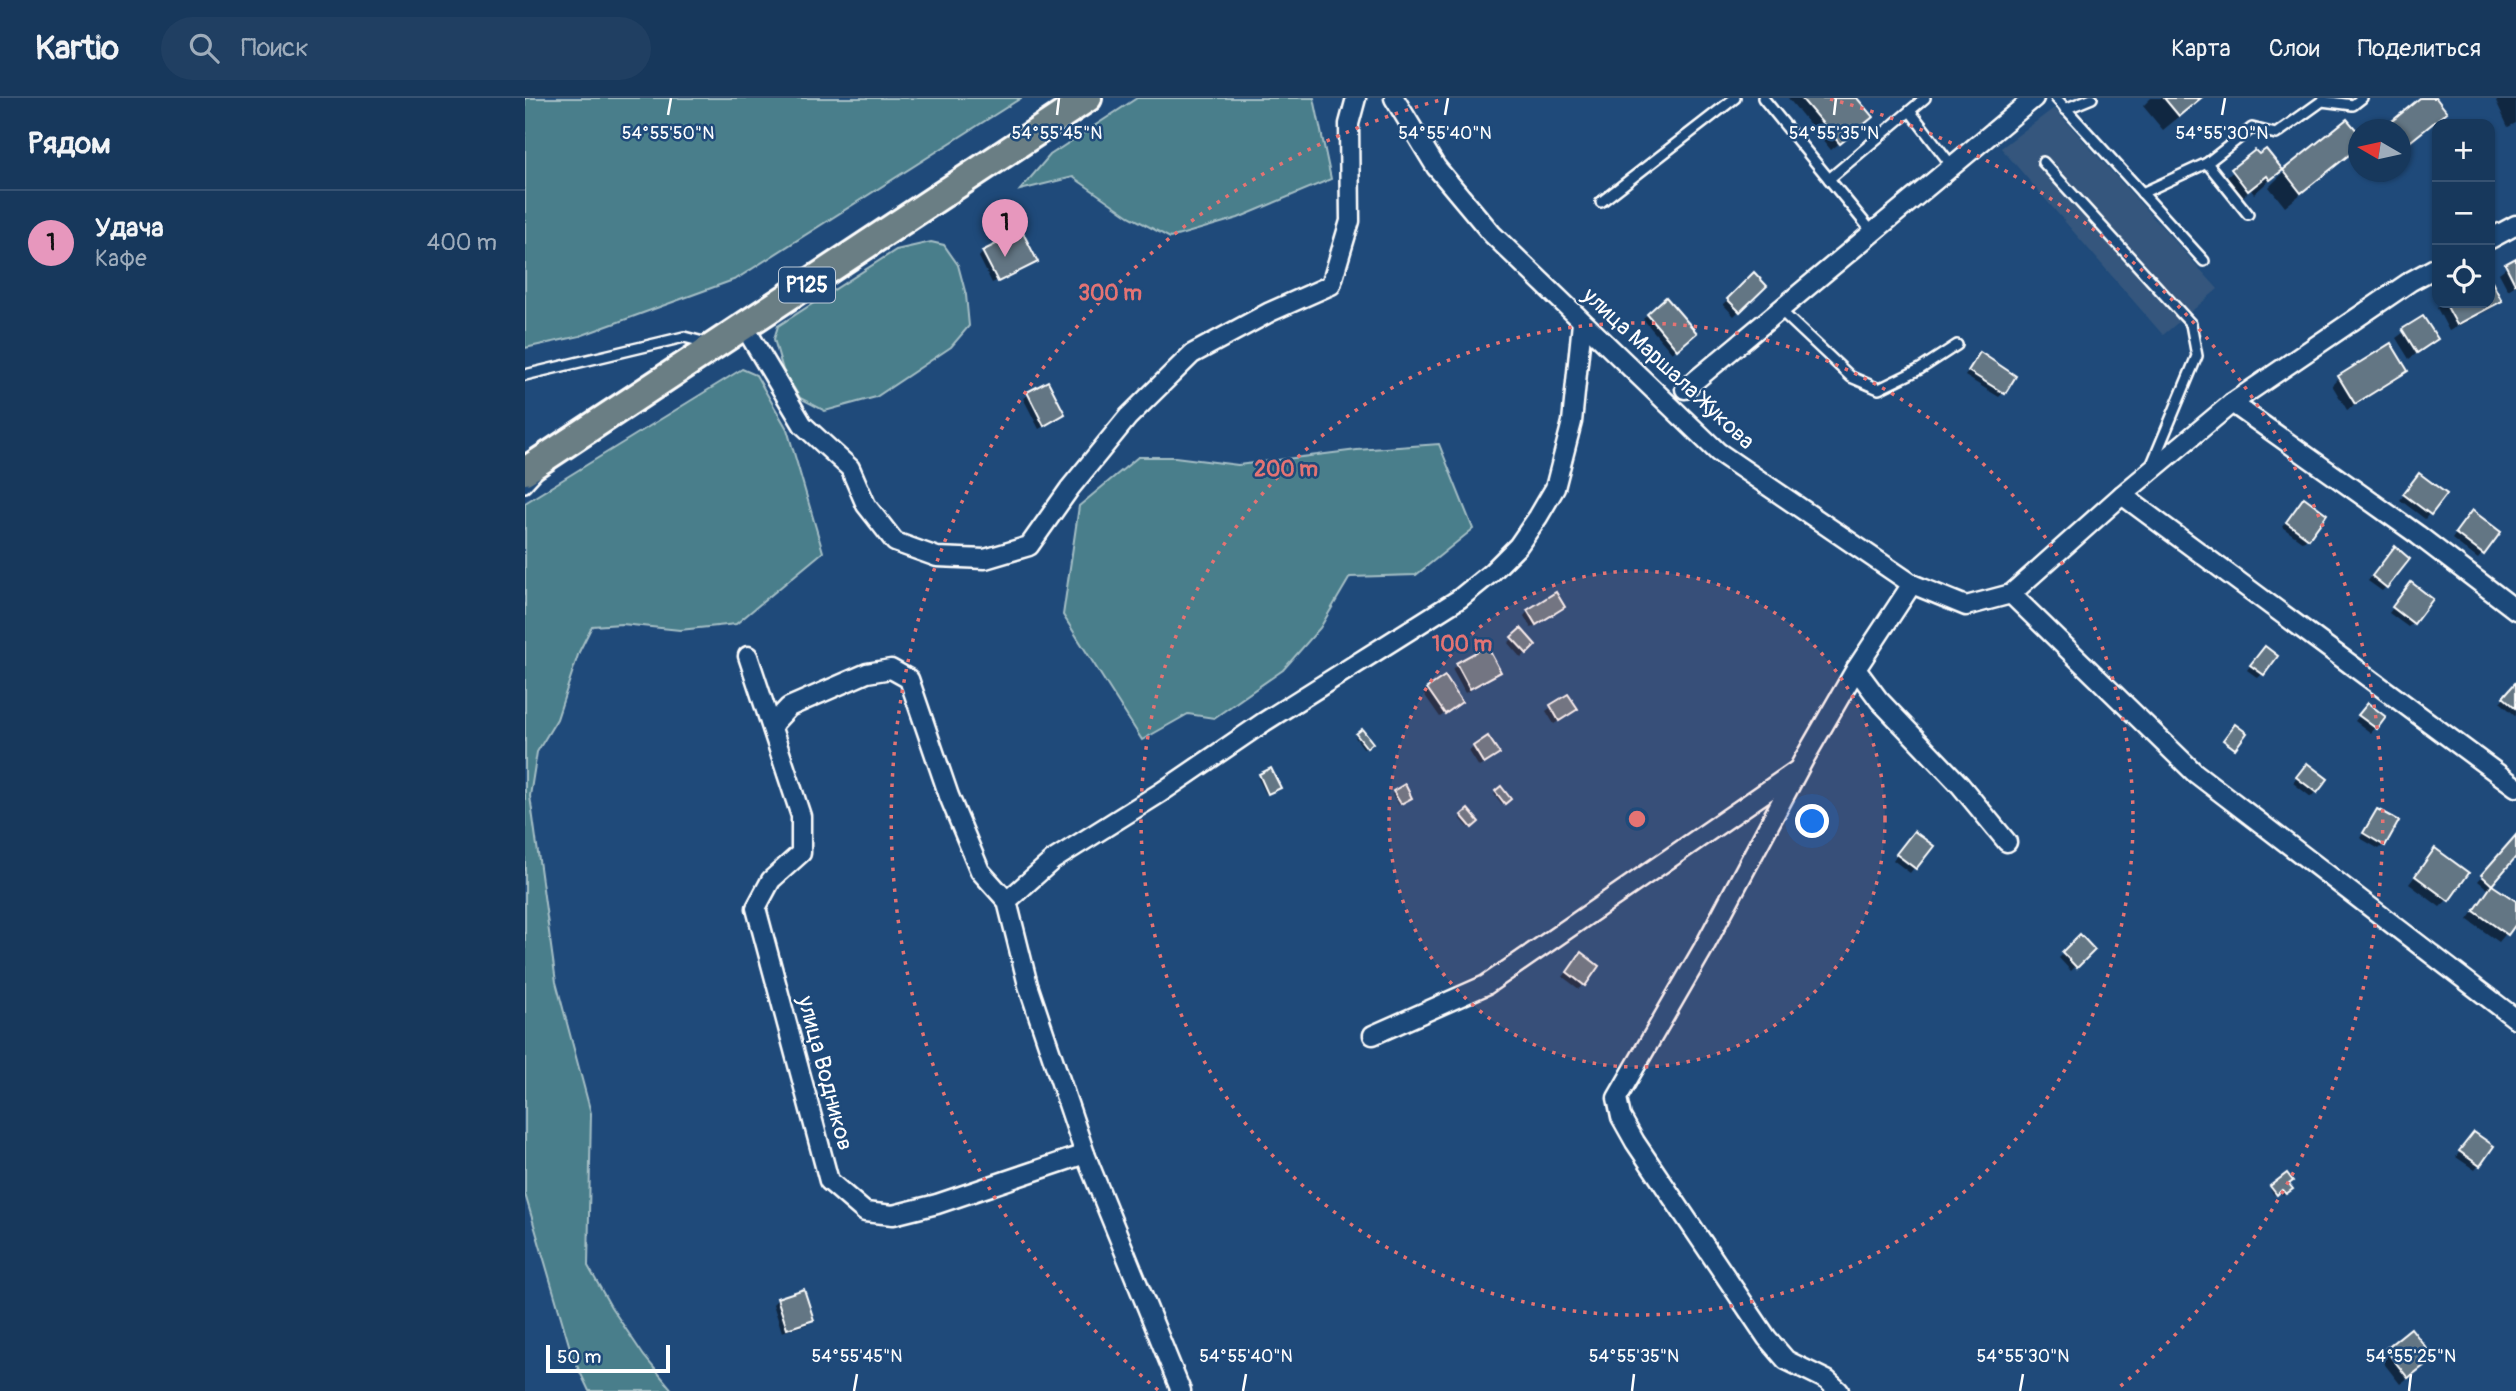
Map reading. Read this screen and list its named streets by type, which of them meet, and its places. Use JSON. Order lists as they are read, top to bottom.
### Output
{
  "streets": {
    "main road": ["Р125"],
    "street": ["улица Маршала Жукова", "улица Водников"]
  },
  "scale_bar": "50 m",
  "north": "left",
  "page": {
    "header": "Kartio",
    "search": "Поиск",
    "nav": ["Карта", "Слои", "Поделиться"],
    "heading": "Рядом",
    "map_buttons": ["+", "−"],
    "list": [
      {
        "mark": "1",
        "name": "Удача",
        "note": "Кафе",
        "value": "400 m"
      }
    ],
    "pins": "1",
    "scale": "50 m"
  },
  "coordinates": [
    "54°55'50\"N",
    "54°55'45\"N",
    "54°55'40\"N",
    "54°55'35\"N",
    "54°55'30\"N",
    "54°55'25\"N"
  ],
  "rings": ["300 m", "200 m", "100 m"]
}
